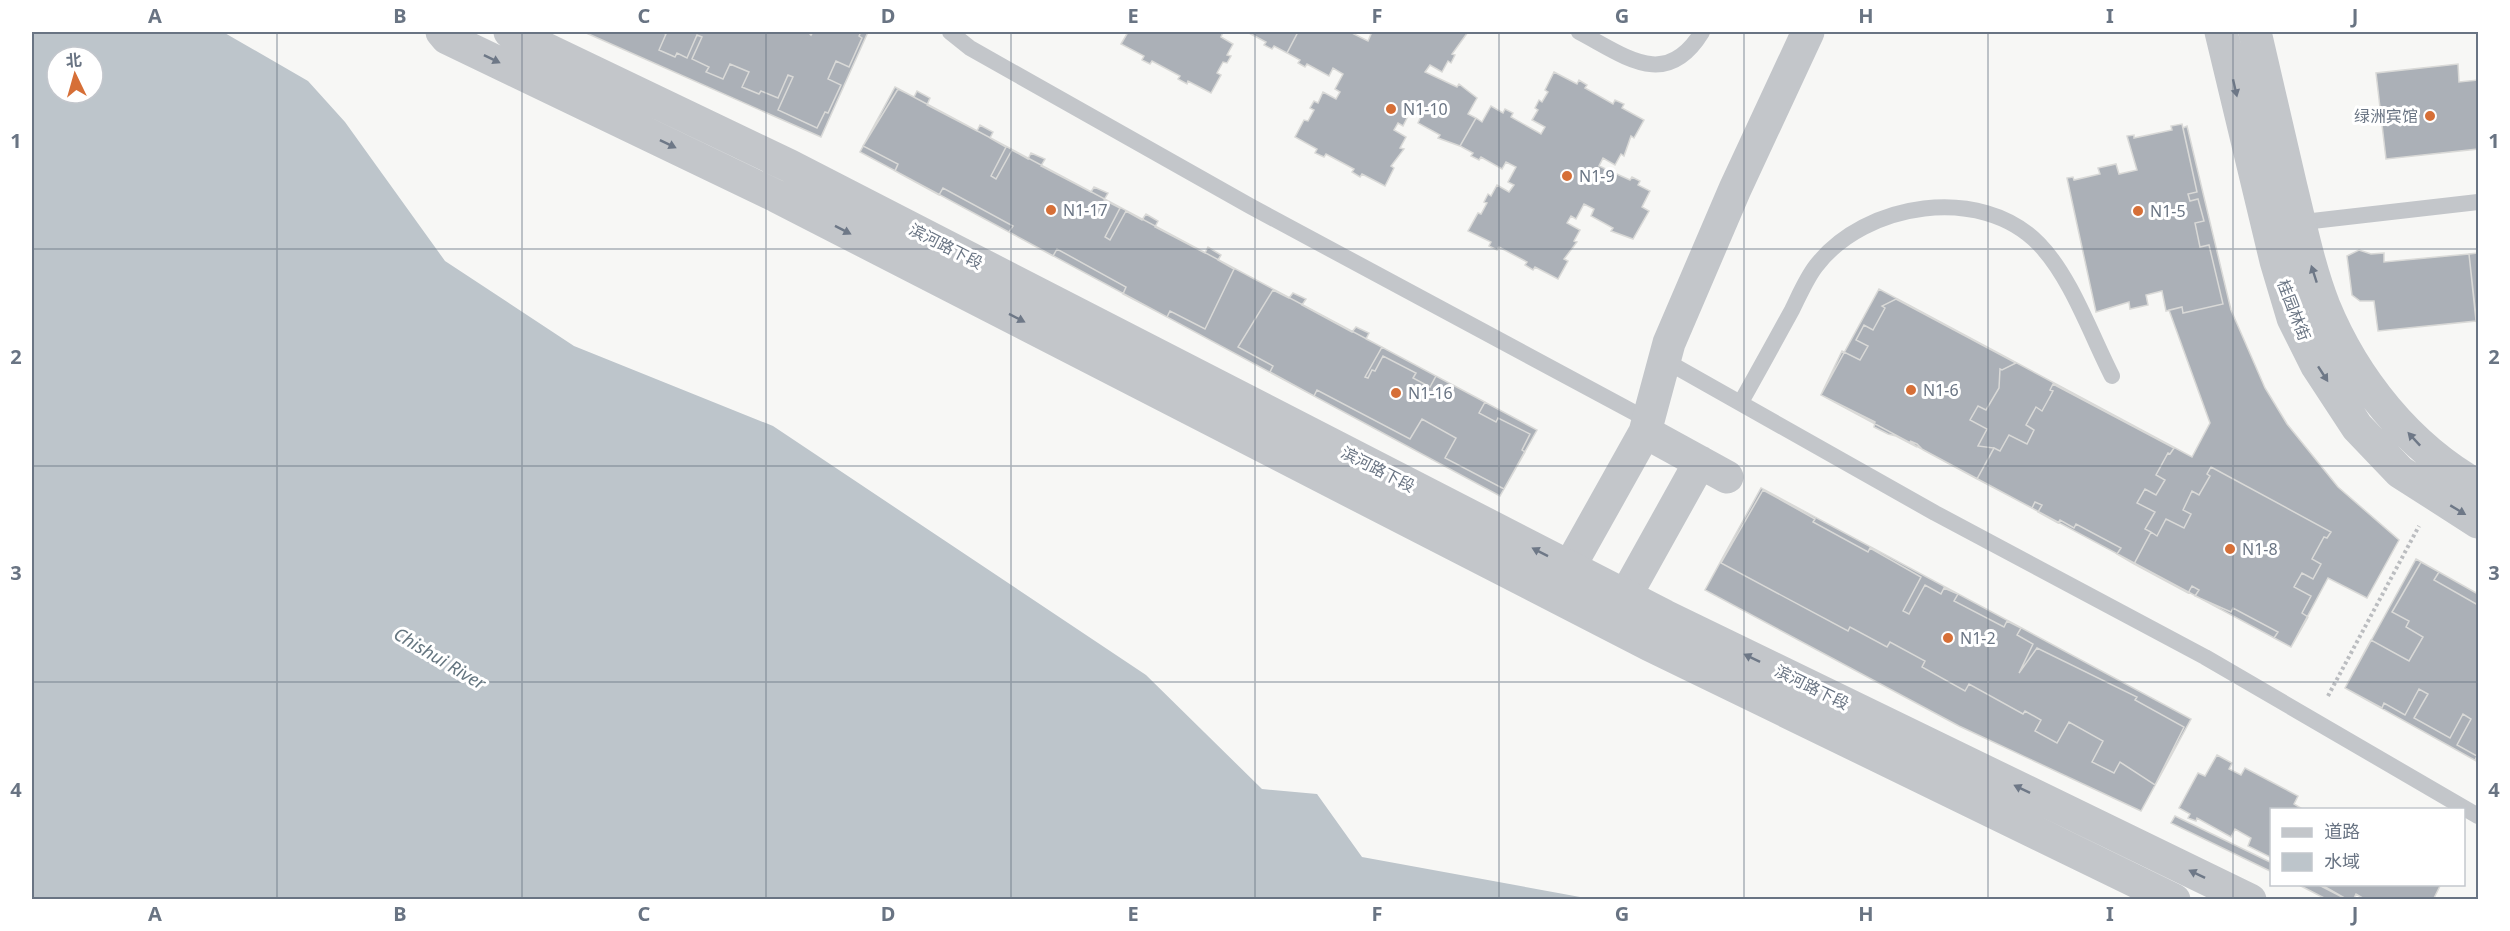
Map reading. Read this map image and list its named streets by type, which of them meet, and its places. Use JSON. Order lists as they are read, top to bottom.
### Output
{
  "streets": {
    "street": ["滨河路下段", "桂园林街"]
  },
  "water": ["Chishui River"],
  "places": [
    "N1-10",
    "绿洲宾馆",
    "N1-9",
    "N1-17",
    "N1-5",
    "N1-6",
    "N1-16",
    "N1-8",
    "N1-2"
  ],
  "legend": ["道路", "水域"],
  "north": "top",
  "grid": {
    "columns": [
      "A",
      "B",
      "C",
      "D",
      "E",
      "F",
      "G",
      "H",
      "I",
      "J"
    ],
    "rows": [
      "1",
      "2",
      "3",
      "4"
    ]
  }
}
